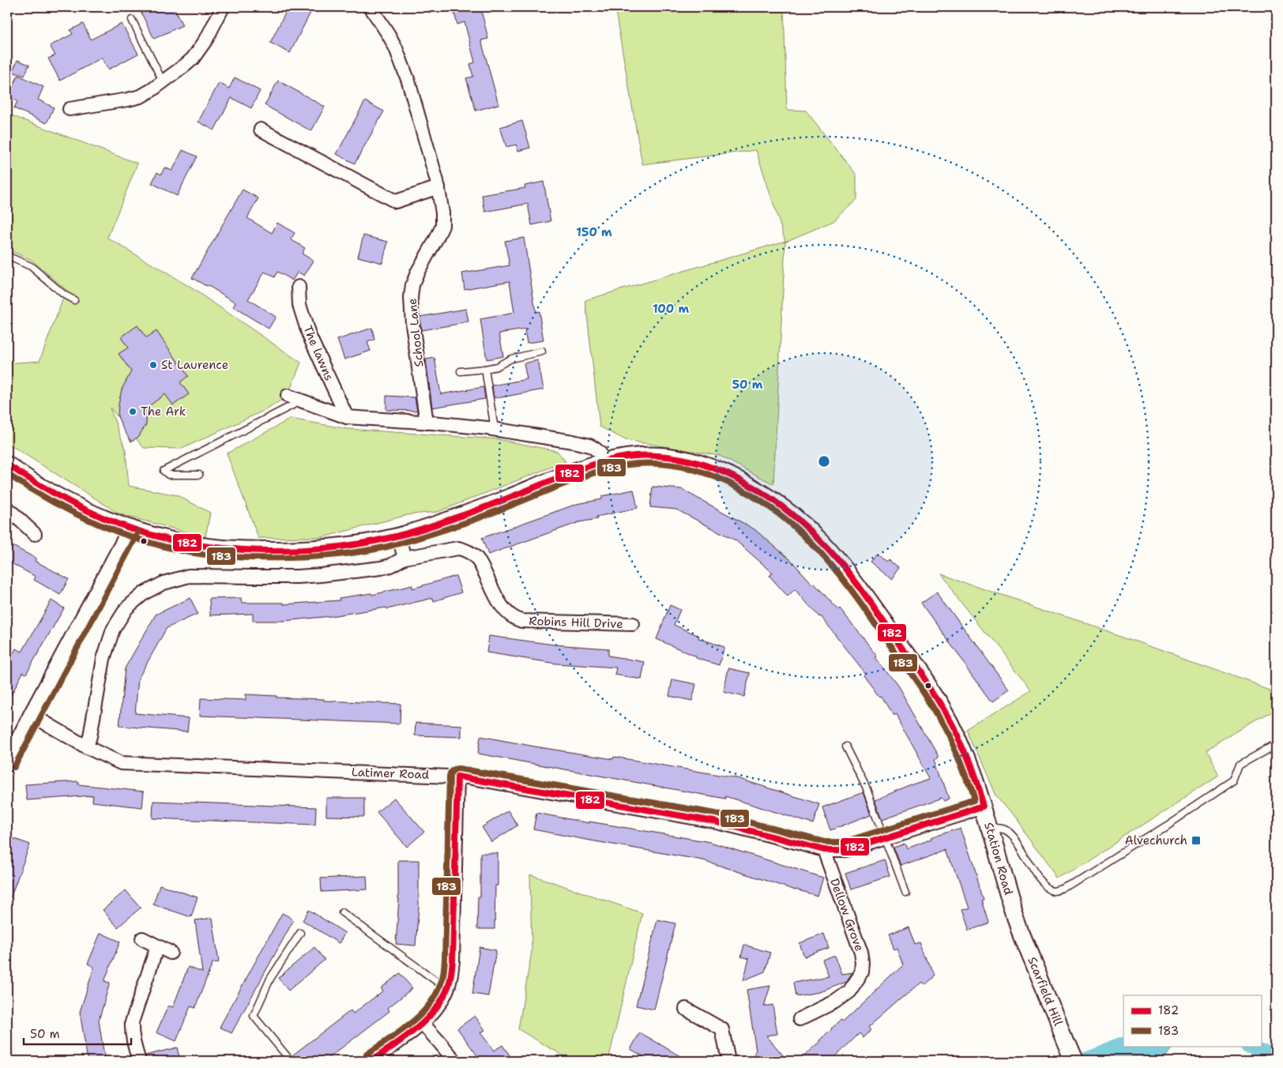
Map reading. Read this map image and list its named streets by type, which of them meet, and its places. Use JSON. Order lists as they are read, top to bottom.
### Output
{
  "streets": {
    "street": [
      "School Lane",
      "The lawns",
      "Robins Hill Drive",
      "Latimer Road",
      "Station Road",
      "Dellow Grove",
      "Scarfield Hill"
    ]
  },
  "crossings": [
    ["Latimer Road", "Station Road"],
    ["Latimer Road", "Dellow Grove"],
    ["Station Road", "Scarfield Hill"]
  ],
  "places": {
    "other": ["St Laurence", "The Ark"],
    "transit": ["Alvechurch"]
  },
  "lines": ["transit line 182", "transit line 183"],
  "legend": ["182", "183"],
  "scale_bar": "50 m",
  "rings": ["150 m", "100 m", "50 m"]
}
